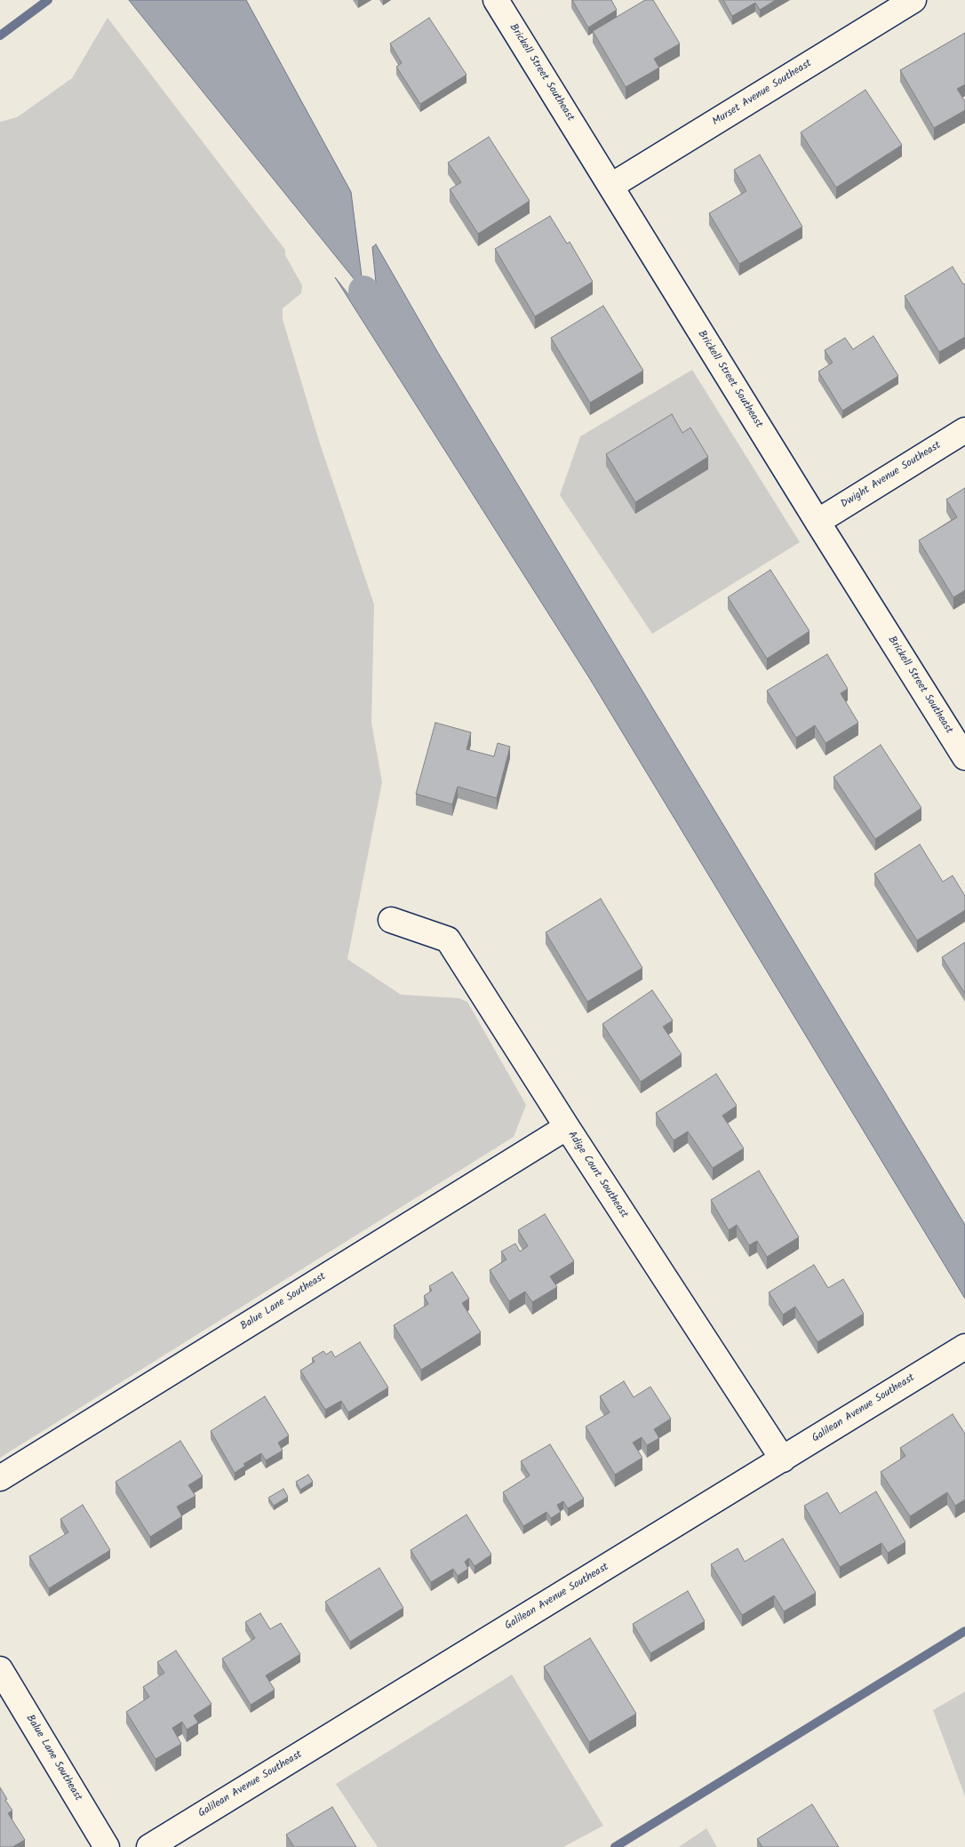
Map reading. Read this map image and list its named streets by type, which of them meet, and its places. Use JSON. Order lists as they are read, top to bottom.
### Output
{
  "streets": {
    "street": [
      "Brickell Street Southeast",
      "Murset Avenue Southeast",
      "Dwight Avenue Southeast",
      "Adige Court Southeast",
      "Balue Lane Southeast",
      "Galilean Avenue Southeast"
    ]
  },
  "crossings": [
    ["Brickell Street Southeast", "Murset Avenue Southeast"],
    ["Brickell Street Southeast", "Dwight Avenue Southeast"],
    ["Adige Court Southeast", "Balue Lane Southeast"],
    ["Adige Court Southeast", "Galilean Avenue Southeast"]
  ]
}
